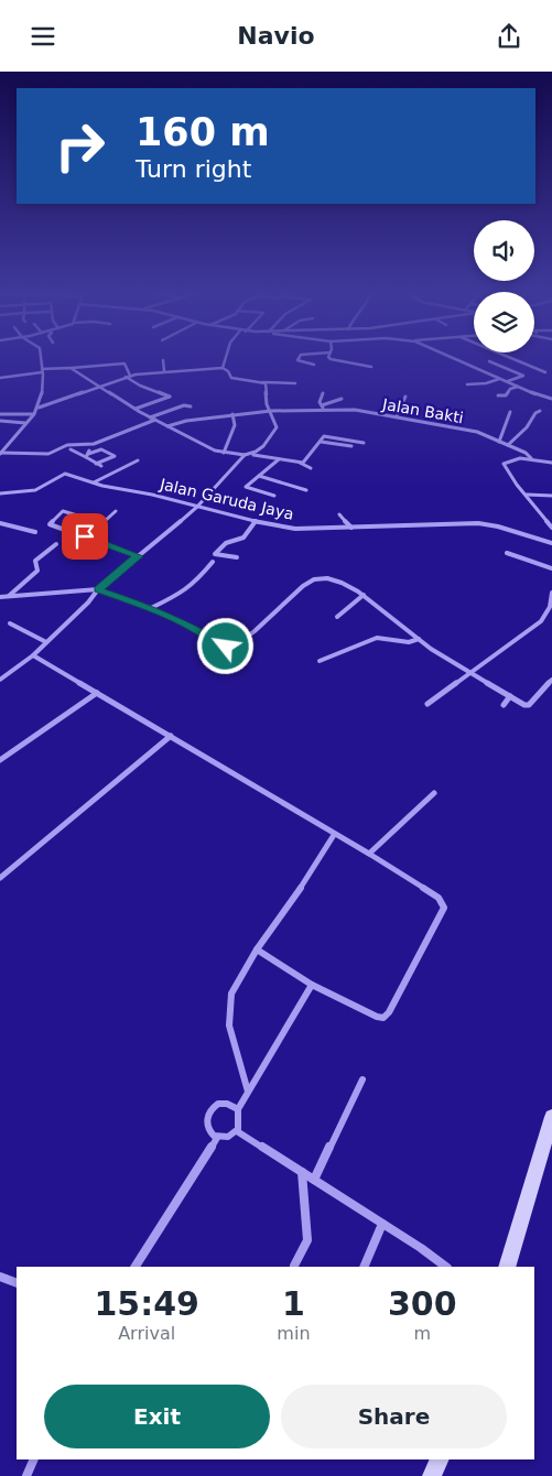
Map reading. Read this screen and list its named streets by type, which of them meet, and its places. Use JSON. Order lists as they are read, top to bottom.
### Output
{
  "streets": {
    "street": ["Jalan Bakti", "Jalan Garuda Jaya"]
  },
  "page": {
    "header": "Navio",
    "turn": ["160 m", "Turn right"],
    "eta": [
      "15:49",
      "Arrival",
      "1",
      "min",
      "300",
      "m"
    ],
    "buttons": ["Exit", "Share"]
  }
}
